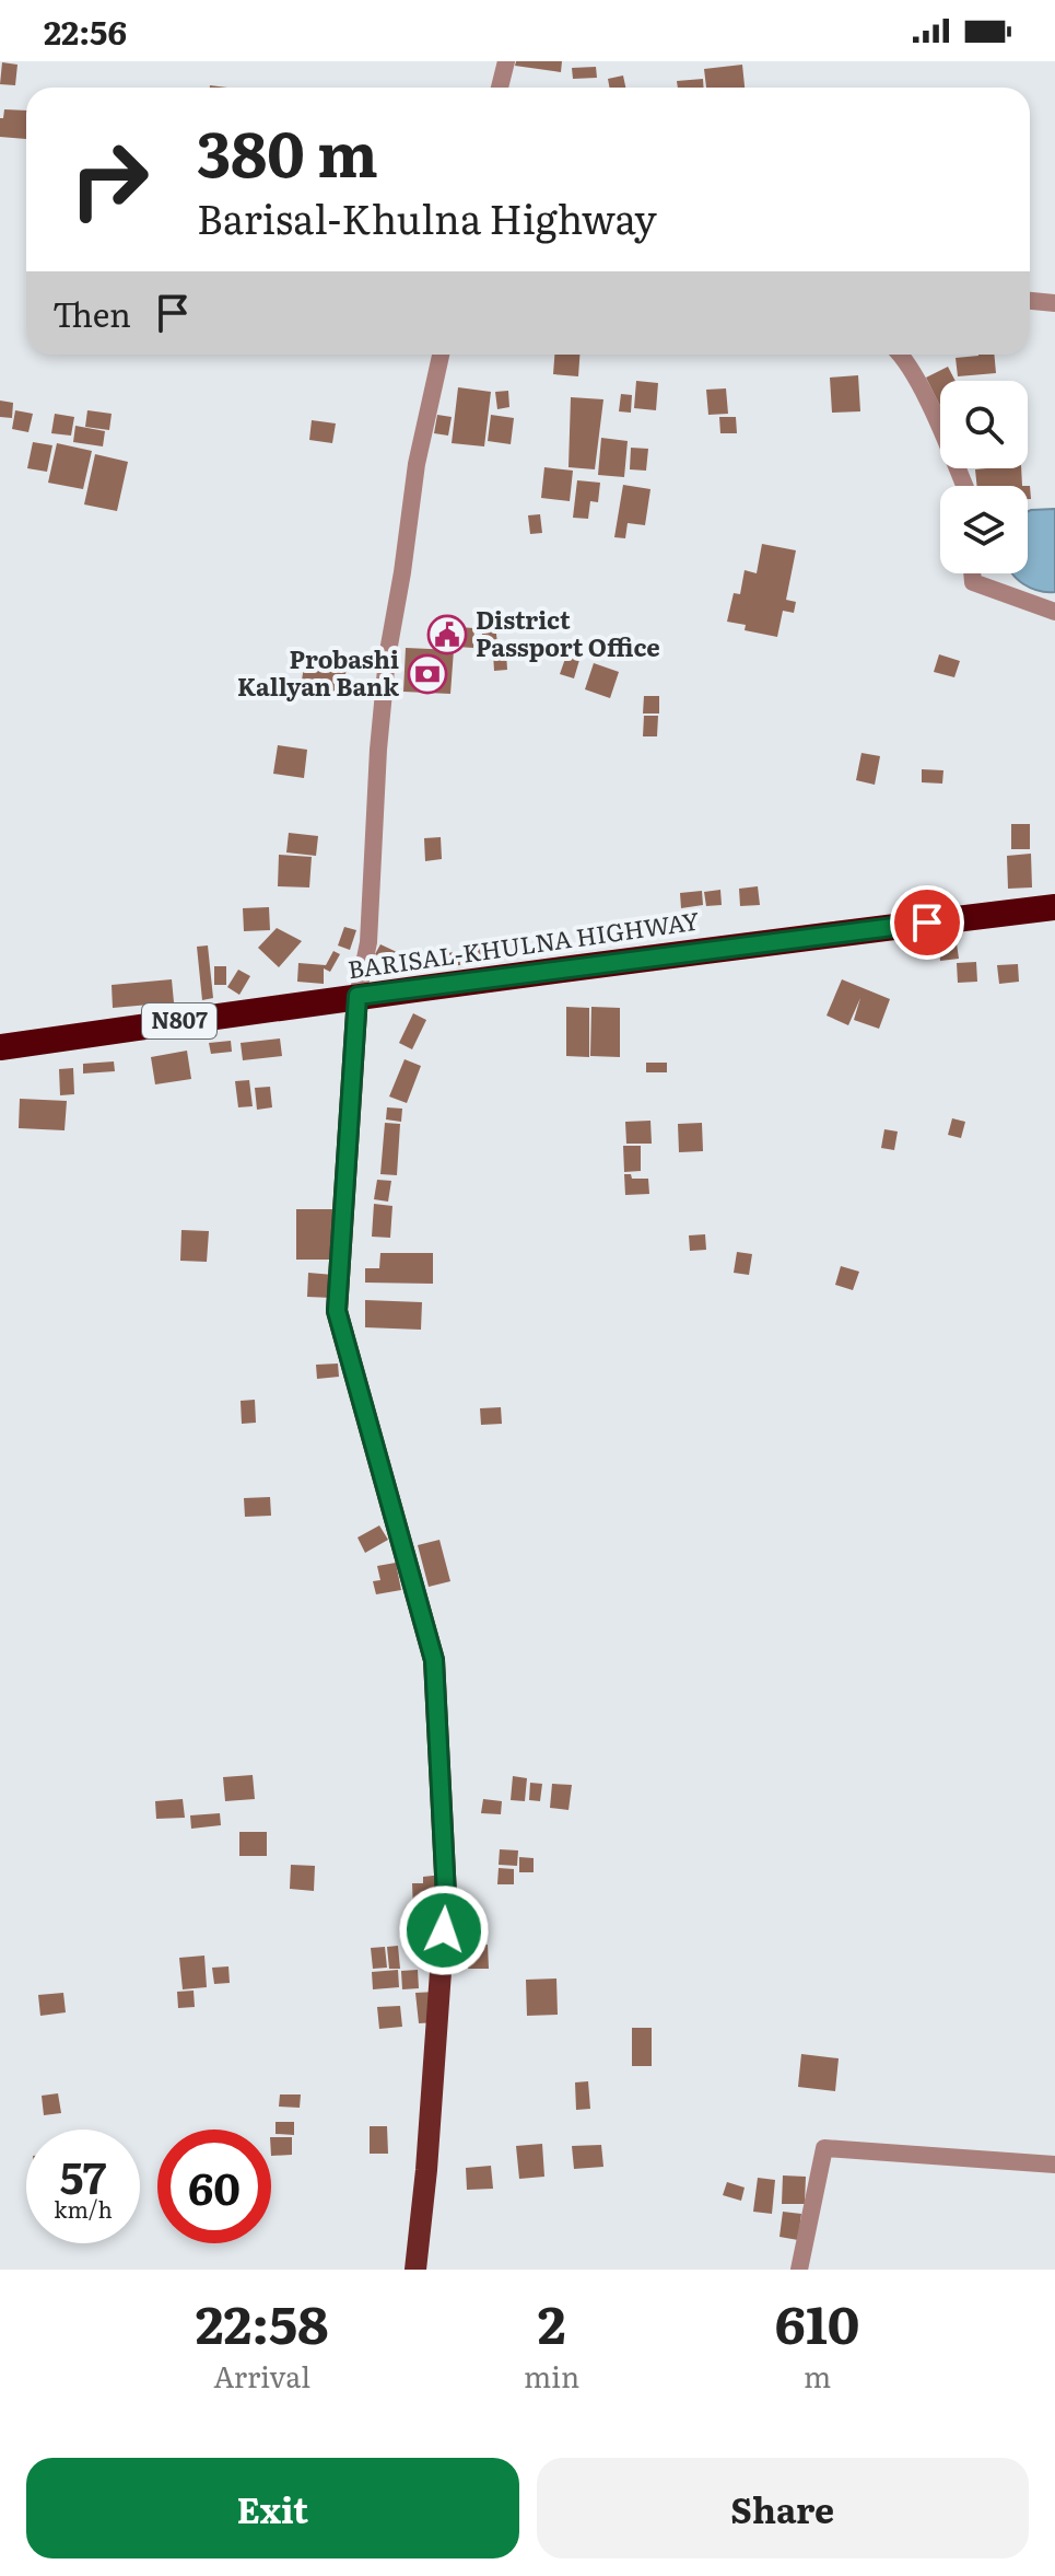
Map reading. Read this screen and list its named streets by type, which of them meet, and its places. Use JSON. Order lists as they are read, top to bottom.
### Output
{
  "streets": {
    "highway": ["BARISAL-KHULNA HIGHWAY", "N807"]
  },
  "places": {
    "public building": ["District Passport Office"],
    "bank": ["Probashi Kallyan Bank"]
  },
  "page": {
    "status": "22:56",
    "turn": ["380 m", "Barisal-Khulna Highway"],
    "then": "Then",
    "speed": "57 km/h",
    "limit": "60",
    "eta": [
      "22:58",
      "Arrival",
      "2",
      "min",
      "610",
      "m"
    ],
    "buttons": ["Exit", "Share"]
  }
}
